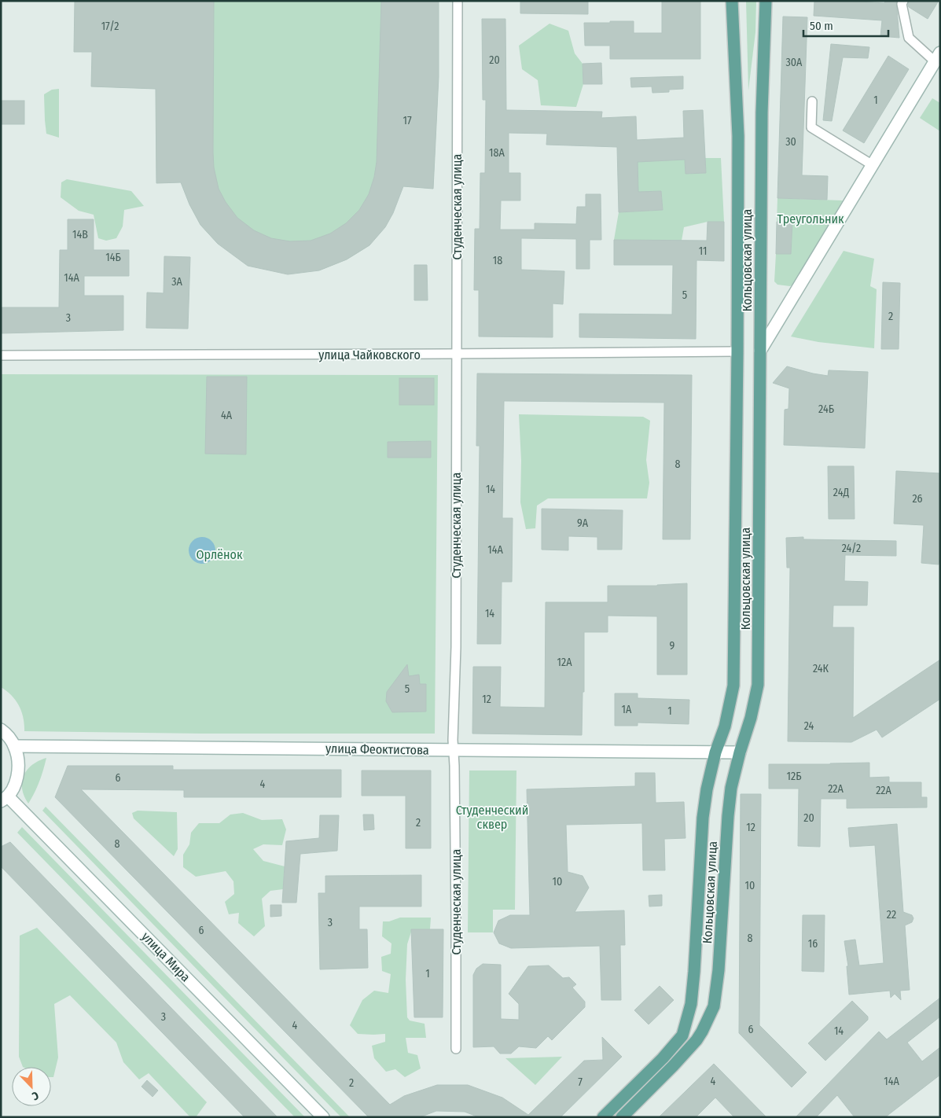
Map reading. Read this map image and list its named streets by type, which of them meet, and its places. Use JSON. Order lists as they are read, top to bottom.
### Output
{
  "streets": {
    "main road": ["Кольцовская улица"],
    "street": [
      "Студенческая улица",
      "улица Чайковского",
      "улица Феоктистова",
      "улица Мира"
    ]
  },
  "crossings": [
    ["Студенческая улица", "улица Чайковского"],
    ["Студенческая улица", "улица Феоктистова"],
    ["Кольцовская улица", "улица Чайковского"],
    ["Кольцовская улица", "улица Феоктистова"]
  ],
  "parks": ["Треугольник", "Орлёнок", "Студенческий сквер"],
  "house_numbers": [
    "17/2",
    "20",
    "30А",
    "1",
    "17",
    "30",
    "18А",
    "14В",
    "11",
    "14Б",
    "18",
    "14А",
    "3А",
    "5",
    "2",
    "3",
    "24Б",
    "4А",
    "8",
    "14",
    "24Д",
    "26",
    "9А",
    "24/2",
    "14А",
    "14",
    "9",
    "12А",
    "24К",
    "5",
    "12",
    "1А",
    "1",
    "24",
    "12Б",
    "6",
    "4",
    "22А",
    "22А",
    "20",
    "2",
    "12",
    "8",
    "10",
    "10",
    "22",
    "3",
    "6",
    "8",
    "16",
    "1",
    "3",
    "4",
    "6",
    "14",
    "4",
    "14А",
    "7",
    "2"
  ],
  "scale_bar": "50 m",
  "north": "bottom right"
}
